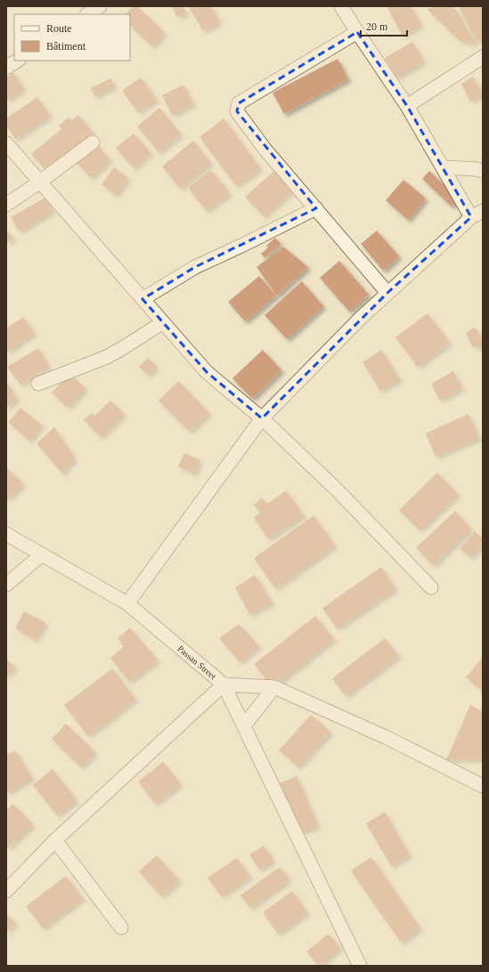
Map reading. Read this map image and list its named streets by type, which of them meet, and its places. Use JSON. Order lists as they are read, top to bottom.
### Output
{
  "streets": {
    "street": ["Passan Street"]
  },
  "legend": ["Route", "Bâtiment"],
  "scale_bar": "20 m"
}
